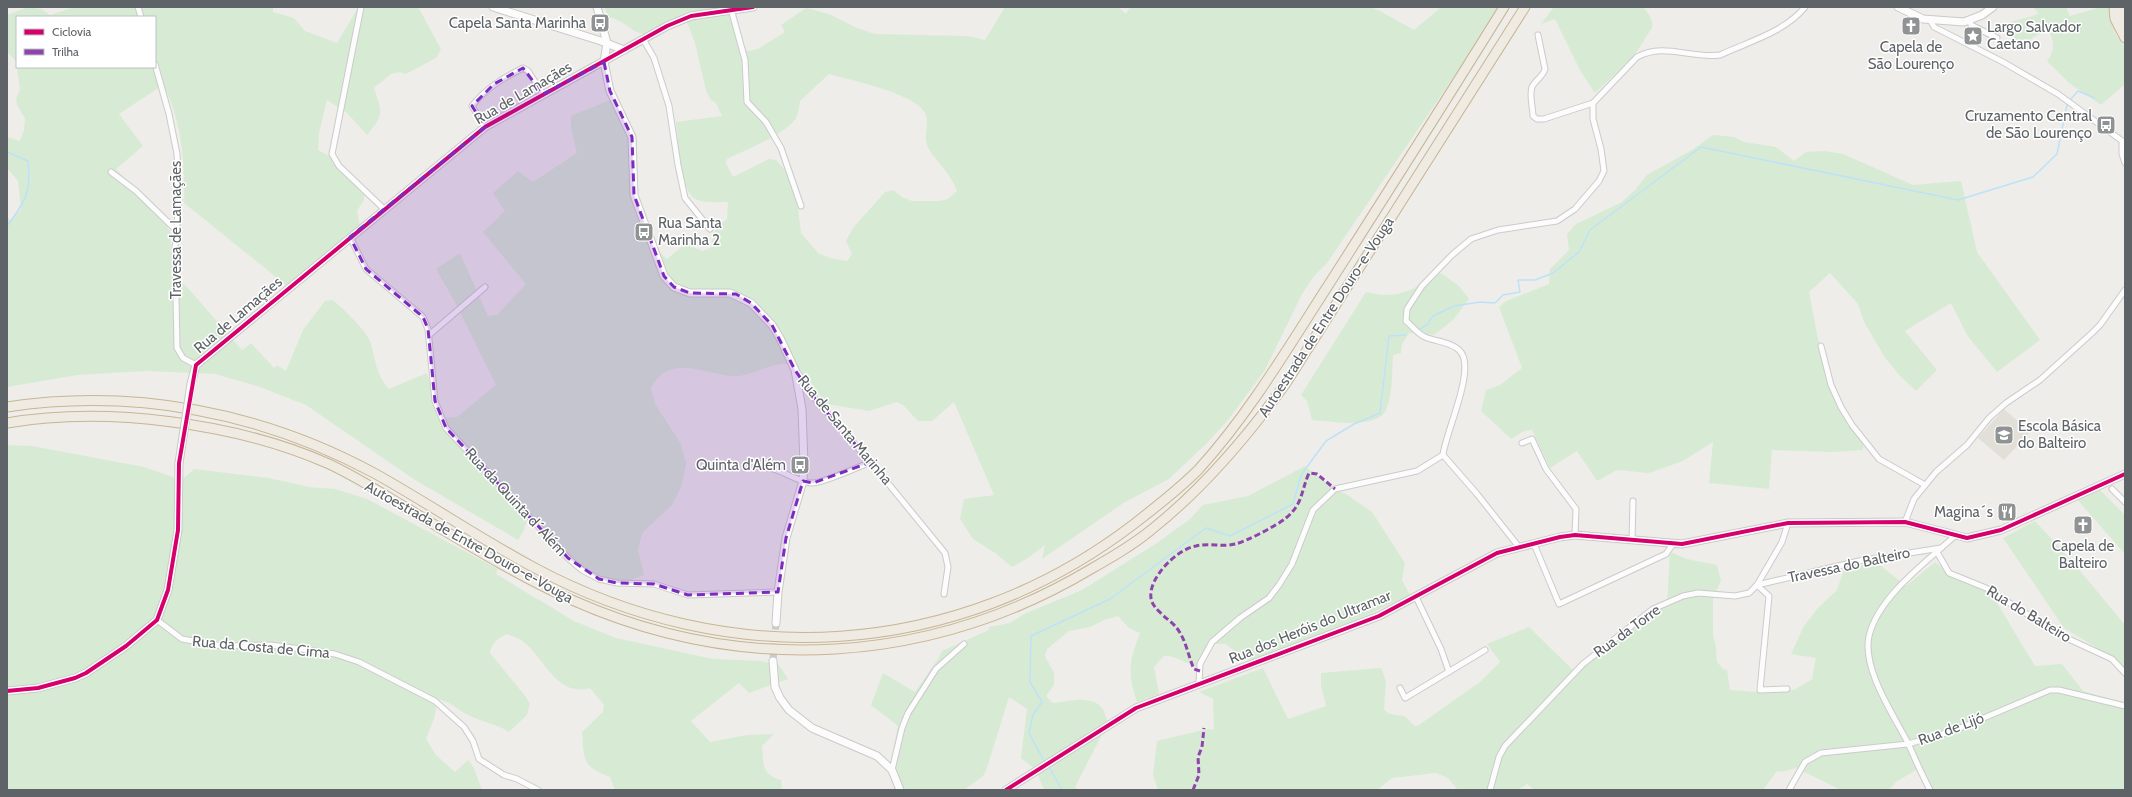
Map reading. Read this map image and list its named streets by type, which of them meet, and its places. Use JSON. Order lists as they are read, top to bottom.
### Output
{
  "streets": {
    "highway": ["Autoestrada de Entre Douro-e-Vouga"],
    "street": [
      "Rua de Lamaçães",
      "Travessa de Lamaçães",
      "Rua de Santa Marinha",
      "Rua da Quinta d´Além",
      "Travessa do Balteiro",
      "Rua do Balteiro",
      "Rua dos Heróis do Ultramar",
      "Rua da Torre",
      "Rua da Costa de Cima",
      "Rua de Lijó"
    ]
  },
  "crossings": [
    ["Rua de Lamaçães", "Travessa de Lamaçães"],
    ["Rua de Lamaçães", "Rua de Santa Marinha"],
    ["Rua de Lamaçães", "Rua da Quinta d´Além"],
    ["Rua de Lamaçães", "Rua da Costa de Cima"],
    ["Travessa do Balteiro", "Rua do Balteiro"],
    ["Travessa do Balteiro", "Rua da Torre"],
    ["Rua dos Heróis do Ultramar", "Rua da Torre"]
  ],
  "places": {
    "bus stop": [
      "Capela Santa Marinha",
      "Cruzamento Central de São Lourenço",
      "Rua Santa Marinha 2",
      "Quinta d'Além"
    ],
    "church": ["Capela de São Lourenço", "Capela de Balteiro"],
    "place": ["Largo Salvador Caetano"],
    "school or university": ["Escola Básica do Balteiro"],
    "restaurant": ["Magina´s"]
  },
  "legend": ["Ciclovia", "Trilha"]
}
